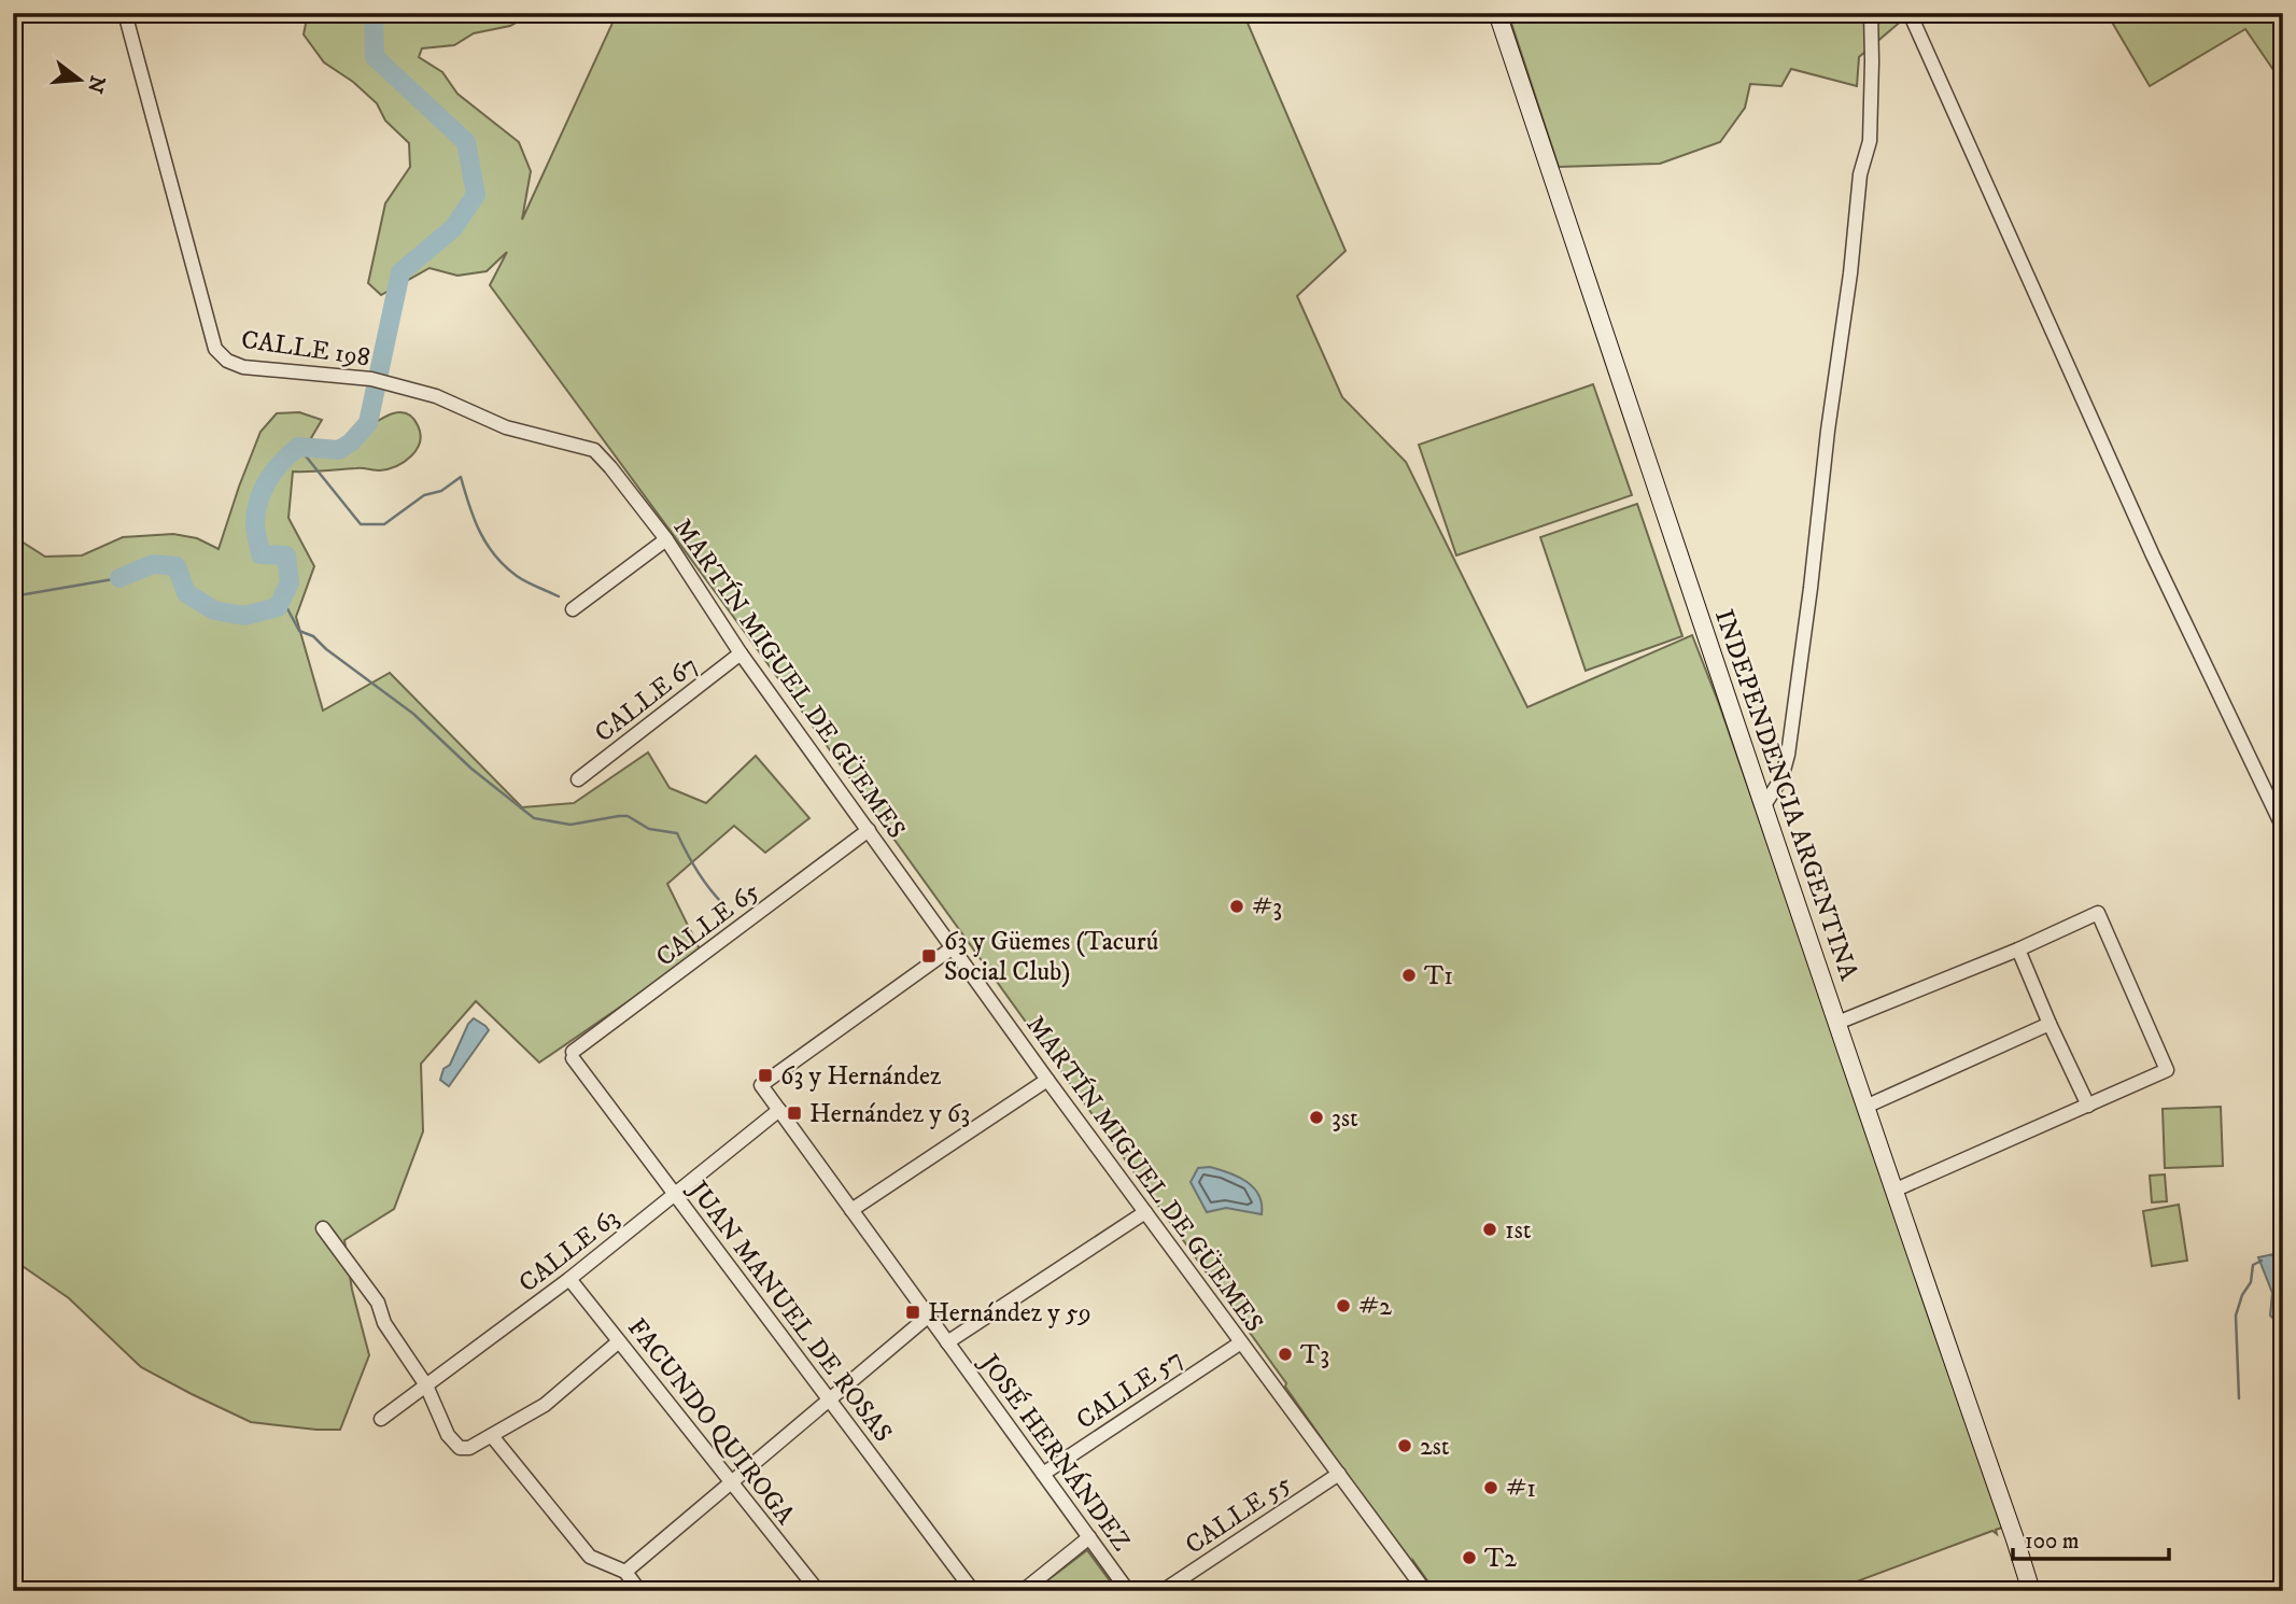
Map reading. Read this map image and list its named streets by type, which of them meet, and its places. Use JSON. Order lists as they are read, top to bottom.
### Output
{
  "streets": {
    "main road": ["INDEPENDENCIA ARGENTINA"],
    "street": [
      "CALLE 198",
      "MARTÍN MIGUEL DE GÜEMES",
      "CALLE 67",
      "CALLE 65",
      "CALLE 63",
      "JUAN MANUEL DE ROSAS",
      "CALLE 57",
      "FACUNDO QUIROGA",
      "JOSÉ HERNÁNDEZ",
      "CALLE 55"
    ]
  },
  "crossings": [
    ["CALLE 198", "MARTÍN MIGUEL DE GÜEMES"],
    ["MARTÍN MIGUEL DE GÜEMES", "CALLE 67"],
    ["MARTÍN MIGUEL DE GÜEMES", "CALLE 65"],
    ["MARTÍN MIGUEL DE GÜEMES", "CALLE 57"],
    ["MARTÍN MIGUEL DE GÜEMES", "JOSÉ HERNÁNDEZ"],
    ["MARTÍN MIGUEL DE GÜEMES", "CALLE 55"],
    ["CALLE 65", "JUAN MANUEL DE ROSAS"],
    ["CALLE 63", "JUAN MANUEL DE ROSAS"],
    ["CALLE 63", "FACUNDO QUIROGA"],
    ["CALLE 63", "JOSÉ HERNÁNDEZ"],
    ["CALLE 57", "JOSÉ HERNÁNDEZ"]
  ],
  "places": {
    "other": [
      "#3",
      "T1",
      "3st",
      "1st",
      "#2",
      "T3",
      "2st",
      "#1",
      "T2"
    ],
    "transit": [
      "63 y Güemes (Tacurú Social Club)",
      "63 y Hernández",
      "Hernández y 63",
      "Hernández y 59"
    ]
  },
  "scale_bar": "100 m",
  "north": "right"
}
